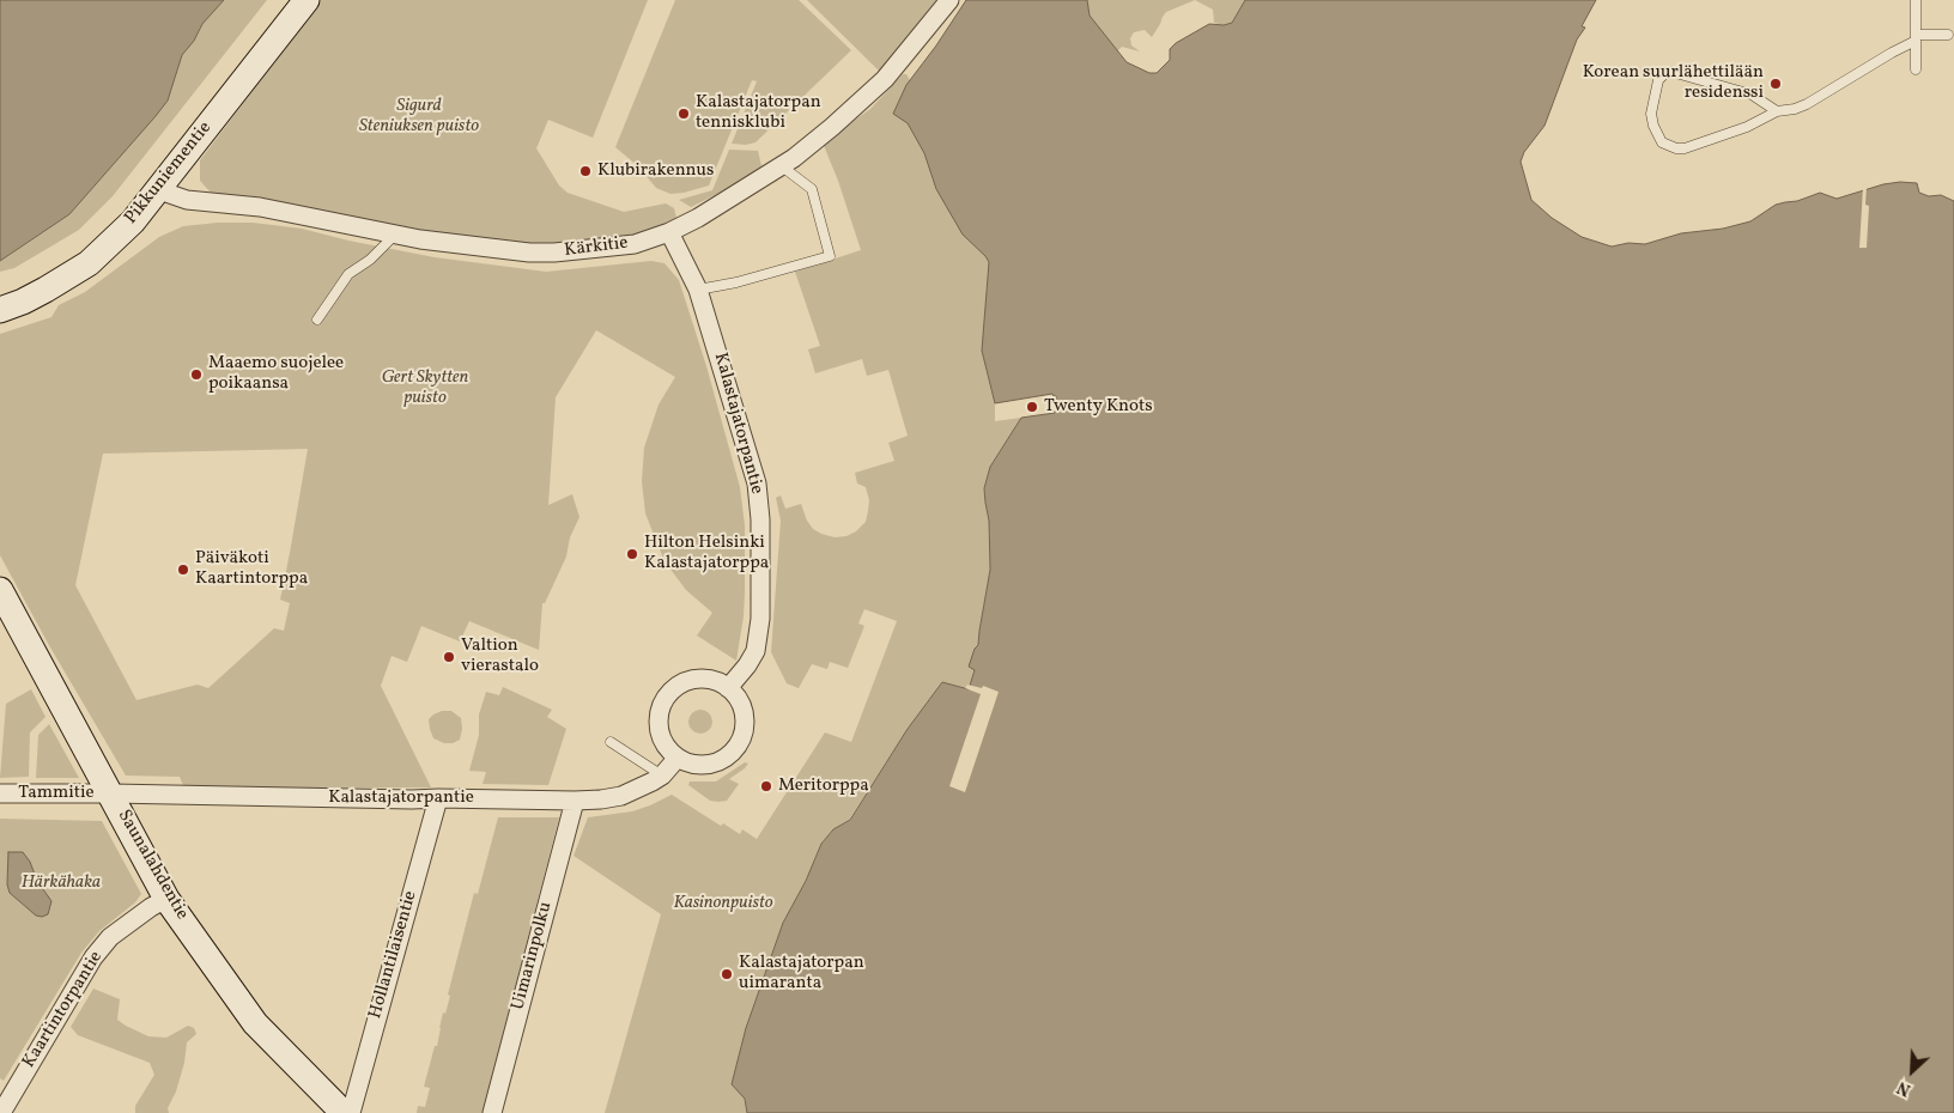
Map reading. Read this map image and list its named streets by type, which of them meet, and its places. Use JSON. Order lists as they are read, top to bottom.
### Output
{
  "streets": {
    "street": [
      "Pikkuniementie",
      "Kärkitie",
      "Kalastajatorpantie",
      "Tammitie",
      "Saunalahdentie",
      "Hollantilaisentie",
      "Uimarinpolku",
      "Kaartintorpantie"
    ]
  },
  "crossings": [
    ["Pikkuniementie", "Kärkitie"],
    ["Kärkitie", "Kalastajatorpantie"],
    ["Kalastajatorpantie", "Tammitie"],
    ["Kalastajatorpantie", "Saunalahdentie"],
    ["Kalastajatorpantie", "Hollantilaisentie"],
    ["Kalastajatorpantie", "Uimarinpolku"],
    ["Tammitie", "Saunalahdentie"],
    ["Saunalahdentie", "Kaartintorpantie"]
  ],
  "parks": [
    "Sigurd Steniuksen puisto",
    "Gert Skytten puisto",
    "Härkähaka",
    "Kasinonpuisto"
  ],
  "places": [
    "Korean suurlähettilään residenssi",
    "Kalastajatorpan tennisklubi",
    "Klubirakennus",
    "Maaemo suojelee poikaansa",
    "Twenty Knots",
    "Hilton Helsinki Kalastajatorppa",
    "Päiväkoti Kaartintorppa",
    "Valtion vierastalo",
    "Meritorppa",
    "Kalastajatorpan uimaranta"
  ],
  "north": "bottom left"
}
